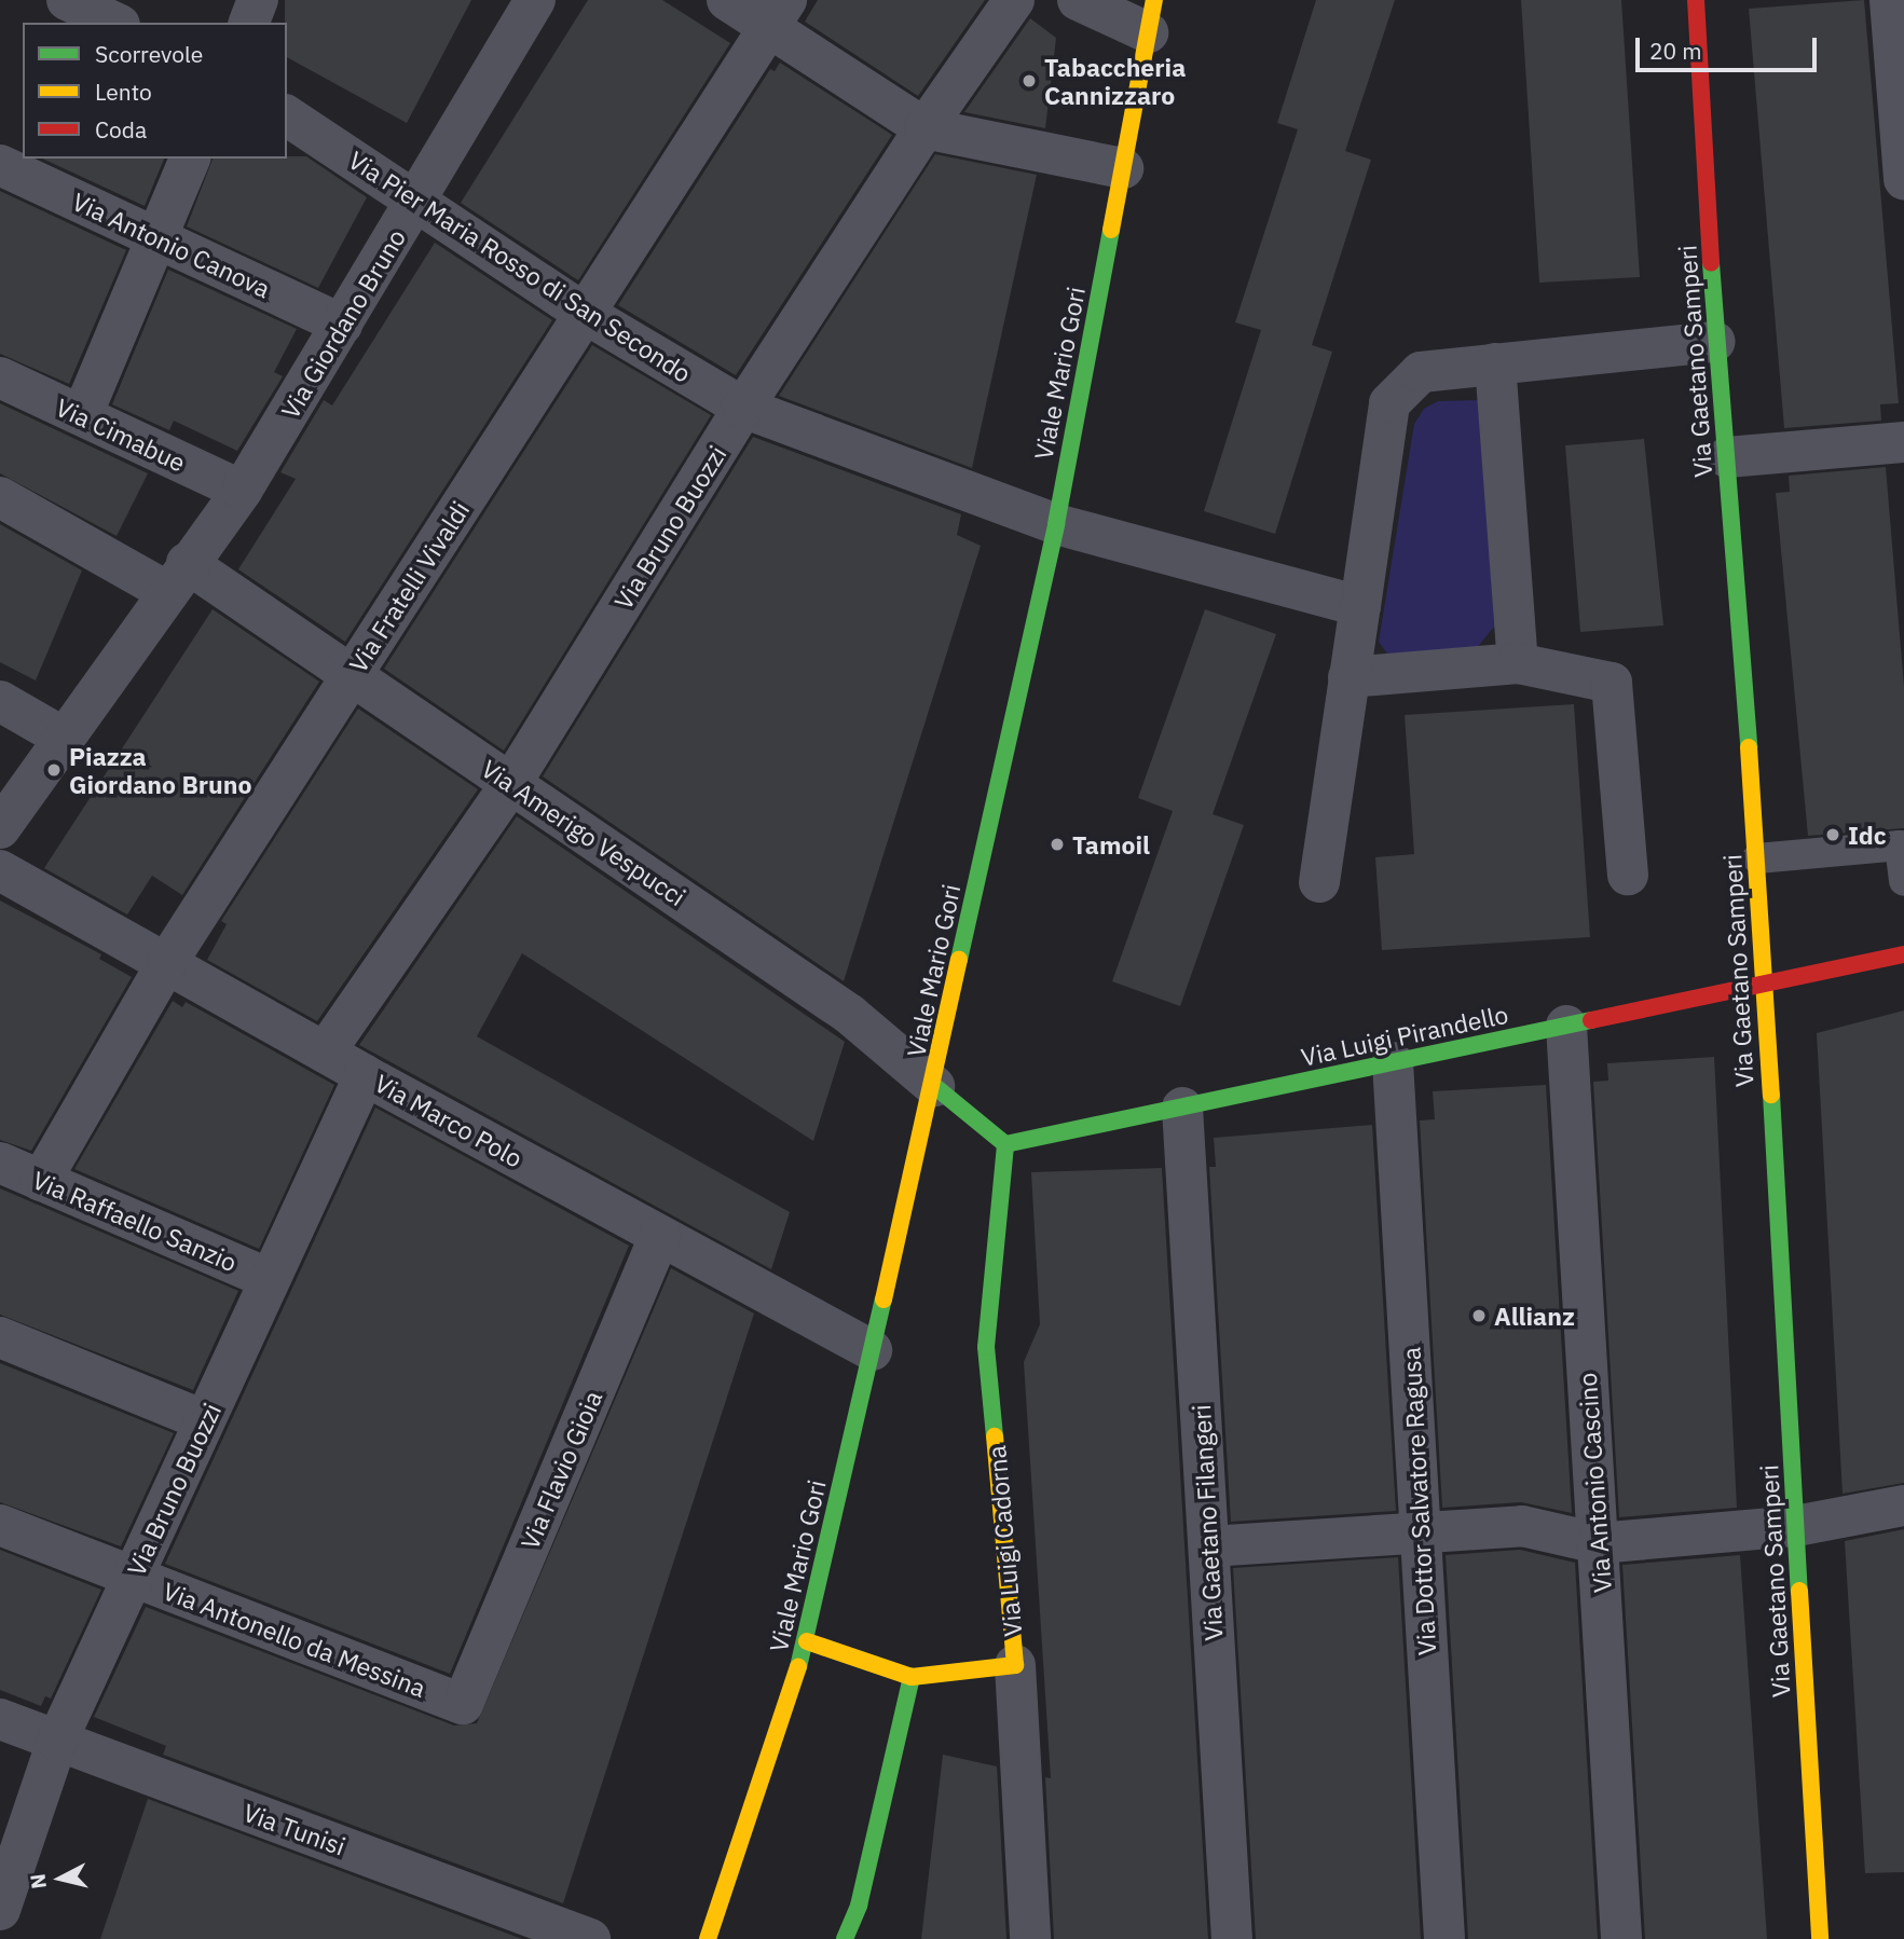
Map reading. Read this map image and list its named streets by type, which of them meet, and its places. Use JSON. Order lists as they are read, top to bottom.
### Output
{
  "streets": {
    "main road": [
      "Via Gaetano Samperi",
      "Viale Mario Gori",
      "Via Luigi Pirandello",
      "Via Luigi Cadorna"
    ],
    "street": [
      "Via Antonio Canova",
      "Via Pier Maria Rosso di San Secondo",
      "Via Giordano Bruno",
      "Via Cimabue",
      "Via Bruno Buozzi",
      "Via Fratelli Vivaldi",
      "Via Amerigo Vespucci",
      "Via Marco Polo",
      "Via Raffaello Sanzio",
      "Via Flavio Gioia",
      "Via Antonio Cascino",
      "Via Dottor Salvatore Ragusa",
      "Via Gaetano Filangeri",
      "Via Antonello da Messina",
      "Via Tunisi"
    ]
  },
  "crossings": [
    ["Via Antonio Canova", "Via Giordano Bruno"],
    ["Via Pier Maria Rosso di San Secondo", "Via Giordano Bruno"],
    ["Via Pier Maria Rosso di San Secondo", "Viale Mario Gori"],
    ["Via Pier Maria Rosso di San Secondo", "Via Bruno Buozzi"],
    ["Via Pier Maria Rosso di San Secondo", "Via Fratelli Vivaldi"],
    ["Via Giordano Bruno", "Via Cimabue"],
    ["Via Giordano Bruno", "Via Amerigo Vespucci"],
    ["Via Gaetano Samperi", "Via Luigi Pirandello"],
    ["Viale Mario Gori", "Via Amerigo Vespucci"],
    ["Viale Mario Gori", "Via Marco Polo"],
    ["Via Bruno Buozzi", "Via Amerigo Vespucci"],
    ["Via Bruno Buozzi", "Via Marco Polo"],
    ["Via Bruno Buozzi", "Via Raffaello Sanzio"],
    ["Via Bruno Buozzi", "Via Antonello da Messina"],
    ["Via Bruno Buozzi", "Via Tunisi"],
    ["Via Fratelli Vivaldi", "Via Amerigo Vespucci"],
    ["Via Fratelli Vivaldi", "Via Marco Polo"],
    ["Via Fratelli Vivaldi", "Via Raffaello Sanzio"],
    ["Via Luigi Pirandello", "Via Antonio Cascino"],
    ["Via Luigi Pirandello", "Via Dottor Salvatore Ragusa"],
    ["Via Luigi Pirandello", "Via Gaetano Filangeri"],
    ["Via Luigi Pirandello", "Via Luigi Cadorna"],
    ["Via Marco Polo", "Via Flavio Gioia"],
    ["Via Flavio Gioia", "Via Antonello da Messina"]
  ],
  "places": [
    "Tabaccheria Cannizzaro",
    "Piazza Giordano Bruno",
    "Idc",
    "Tamoil",
    "Allianz"
  ],
  "legend": ["Scorrevole", "Lento", "Coda"],
  "scale_bar": "20 m",
  "north": "left"
}
